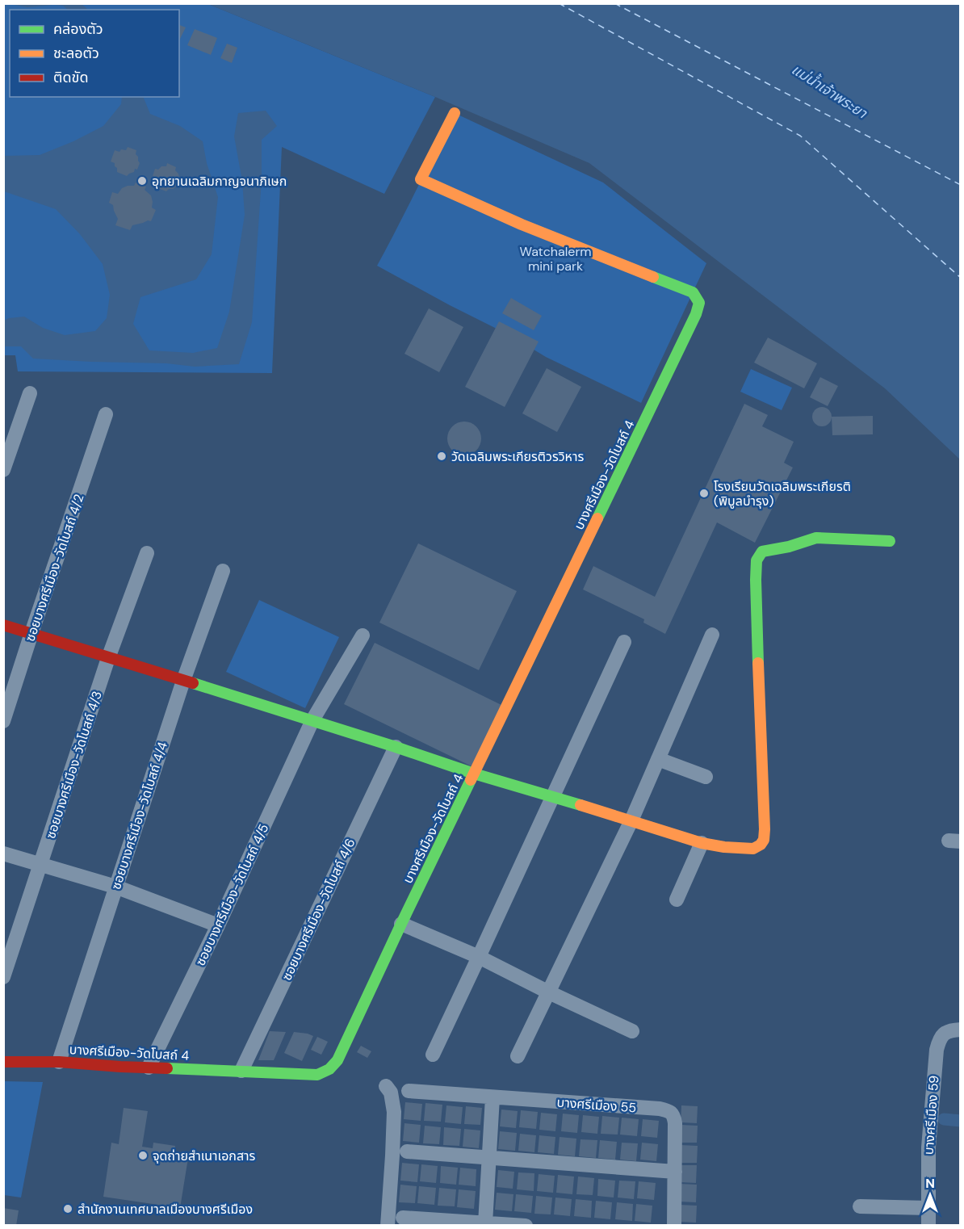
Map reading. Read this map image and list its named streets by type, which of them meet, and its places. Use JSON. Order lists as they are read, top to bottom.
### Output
{
  "streets": {
    "street": [
      "บางศรีเมือง-วัดโบสถ์ 4",
      "ซอยบางศรีเมือง-วัดโบสถ์ 4/2",
      "ซอยบางศรีเมือง-วัดโบสถ์ 4/3",
      "ซอยบางศรีเมือง-วัดโบสถ์ 4/4",
      "ซอยบางศรีเมือง-วัดโบสถ์ 4/5",
      "ซอยบางศรีเมือง-วัดโบสถ์ 4/6",
      "บางศรีเมือง 55",
      "บางศรีเมือง 59"
    ]
  },
  "crossings": [
    ["บางศรีเมือง-วัดโบสถ์ 4", "ซอยบางศรีเมือง-วัดโบสถ์ 4/4"],
    ["บางศรีเมือง-วัดโบสถ์ 4", "ซอยบางศรีเมือง-วัดโบสถ์ 4/5"],
    ["บางศรีเมือง-วัดโบสถ์ 4", "ซอยบางศรีเมือง-วัดโบสถ์ 4/6"]
  ],
  "water": ["แม่น้ำเจ้าพระยา"],
  "parks": ["Watchalerm mini park"],
  "places": [
    "อุทยานเฉลิมกาญจนาภิเษก",
    "วัดเฉลิมพระเกียรติวรวิหาร",
    "โรงเรียนวัดเฉลิมพระเกียรติ (พิบูลบำรุง)",
    "จุดถ่ายสำเนาเอกสาร",
    "สำนักงานเทศบาลเมืองบางศรีเมือง"
  ],
  "legend": ["คล่องตัว", "ชะลอตัว", "ติดขัด"],
  "north": "top"
}
